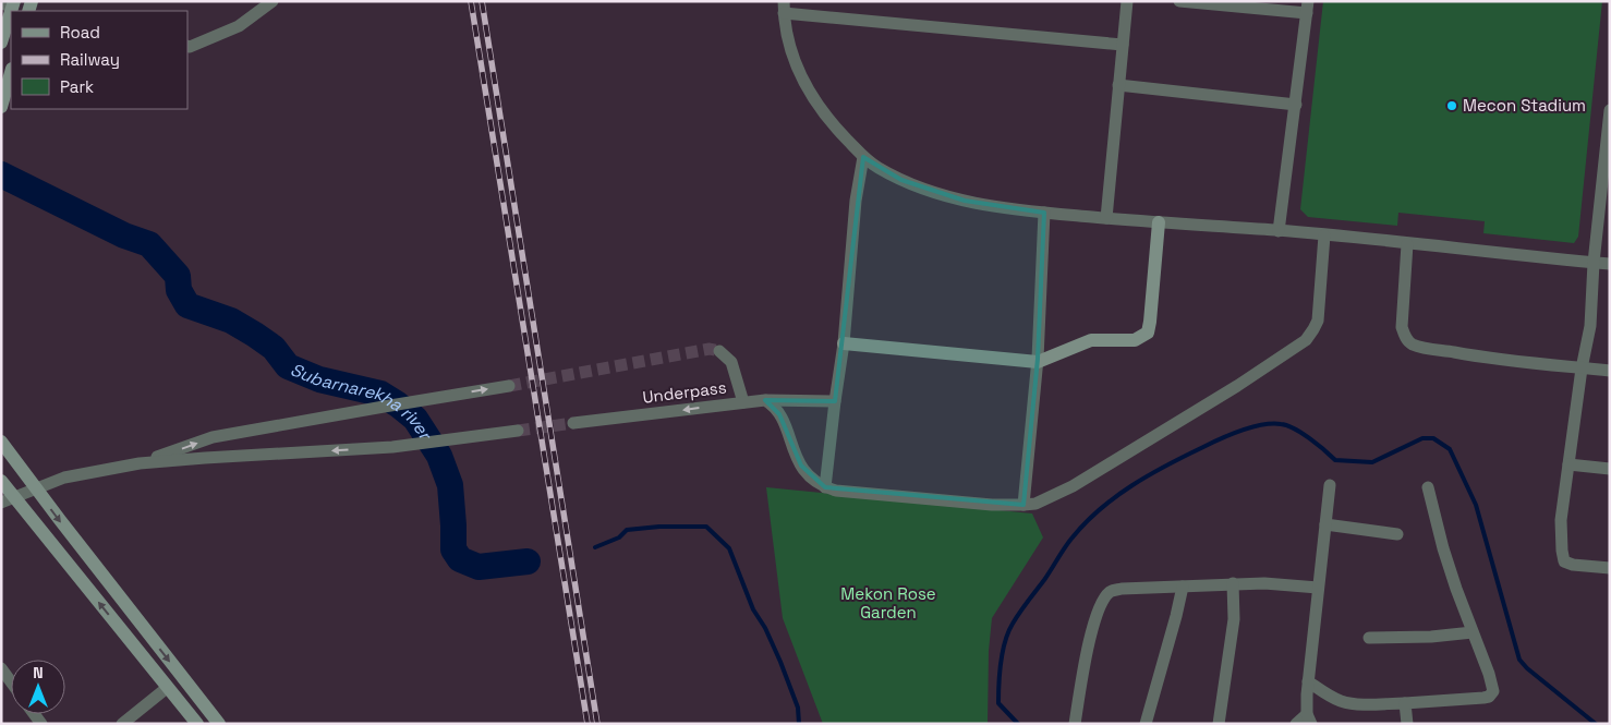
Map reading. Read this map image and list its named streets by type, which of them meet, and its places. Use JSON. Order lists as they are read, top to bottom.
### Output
{
  "streets": {
    "street": ["Underpass"]
  },
  "one_way": ["Underpass"],
  "water": ["Subarnarekha river"],
  "parks": ["Mekon Rose Garden"],
  "places": ["Mecon Stadium"],
  "legend": ["Road", "Railway", "Park"],
  "north": "top"
}
